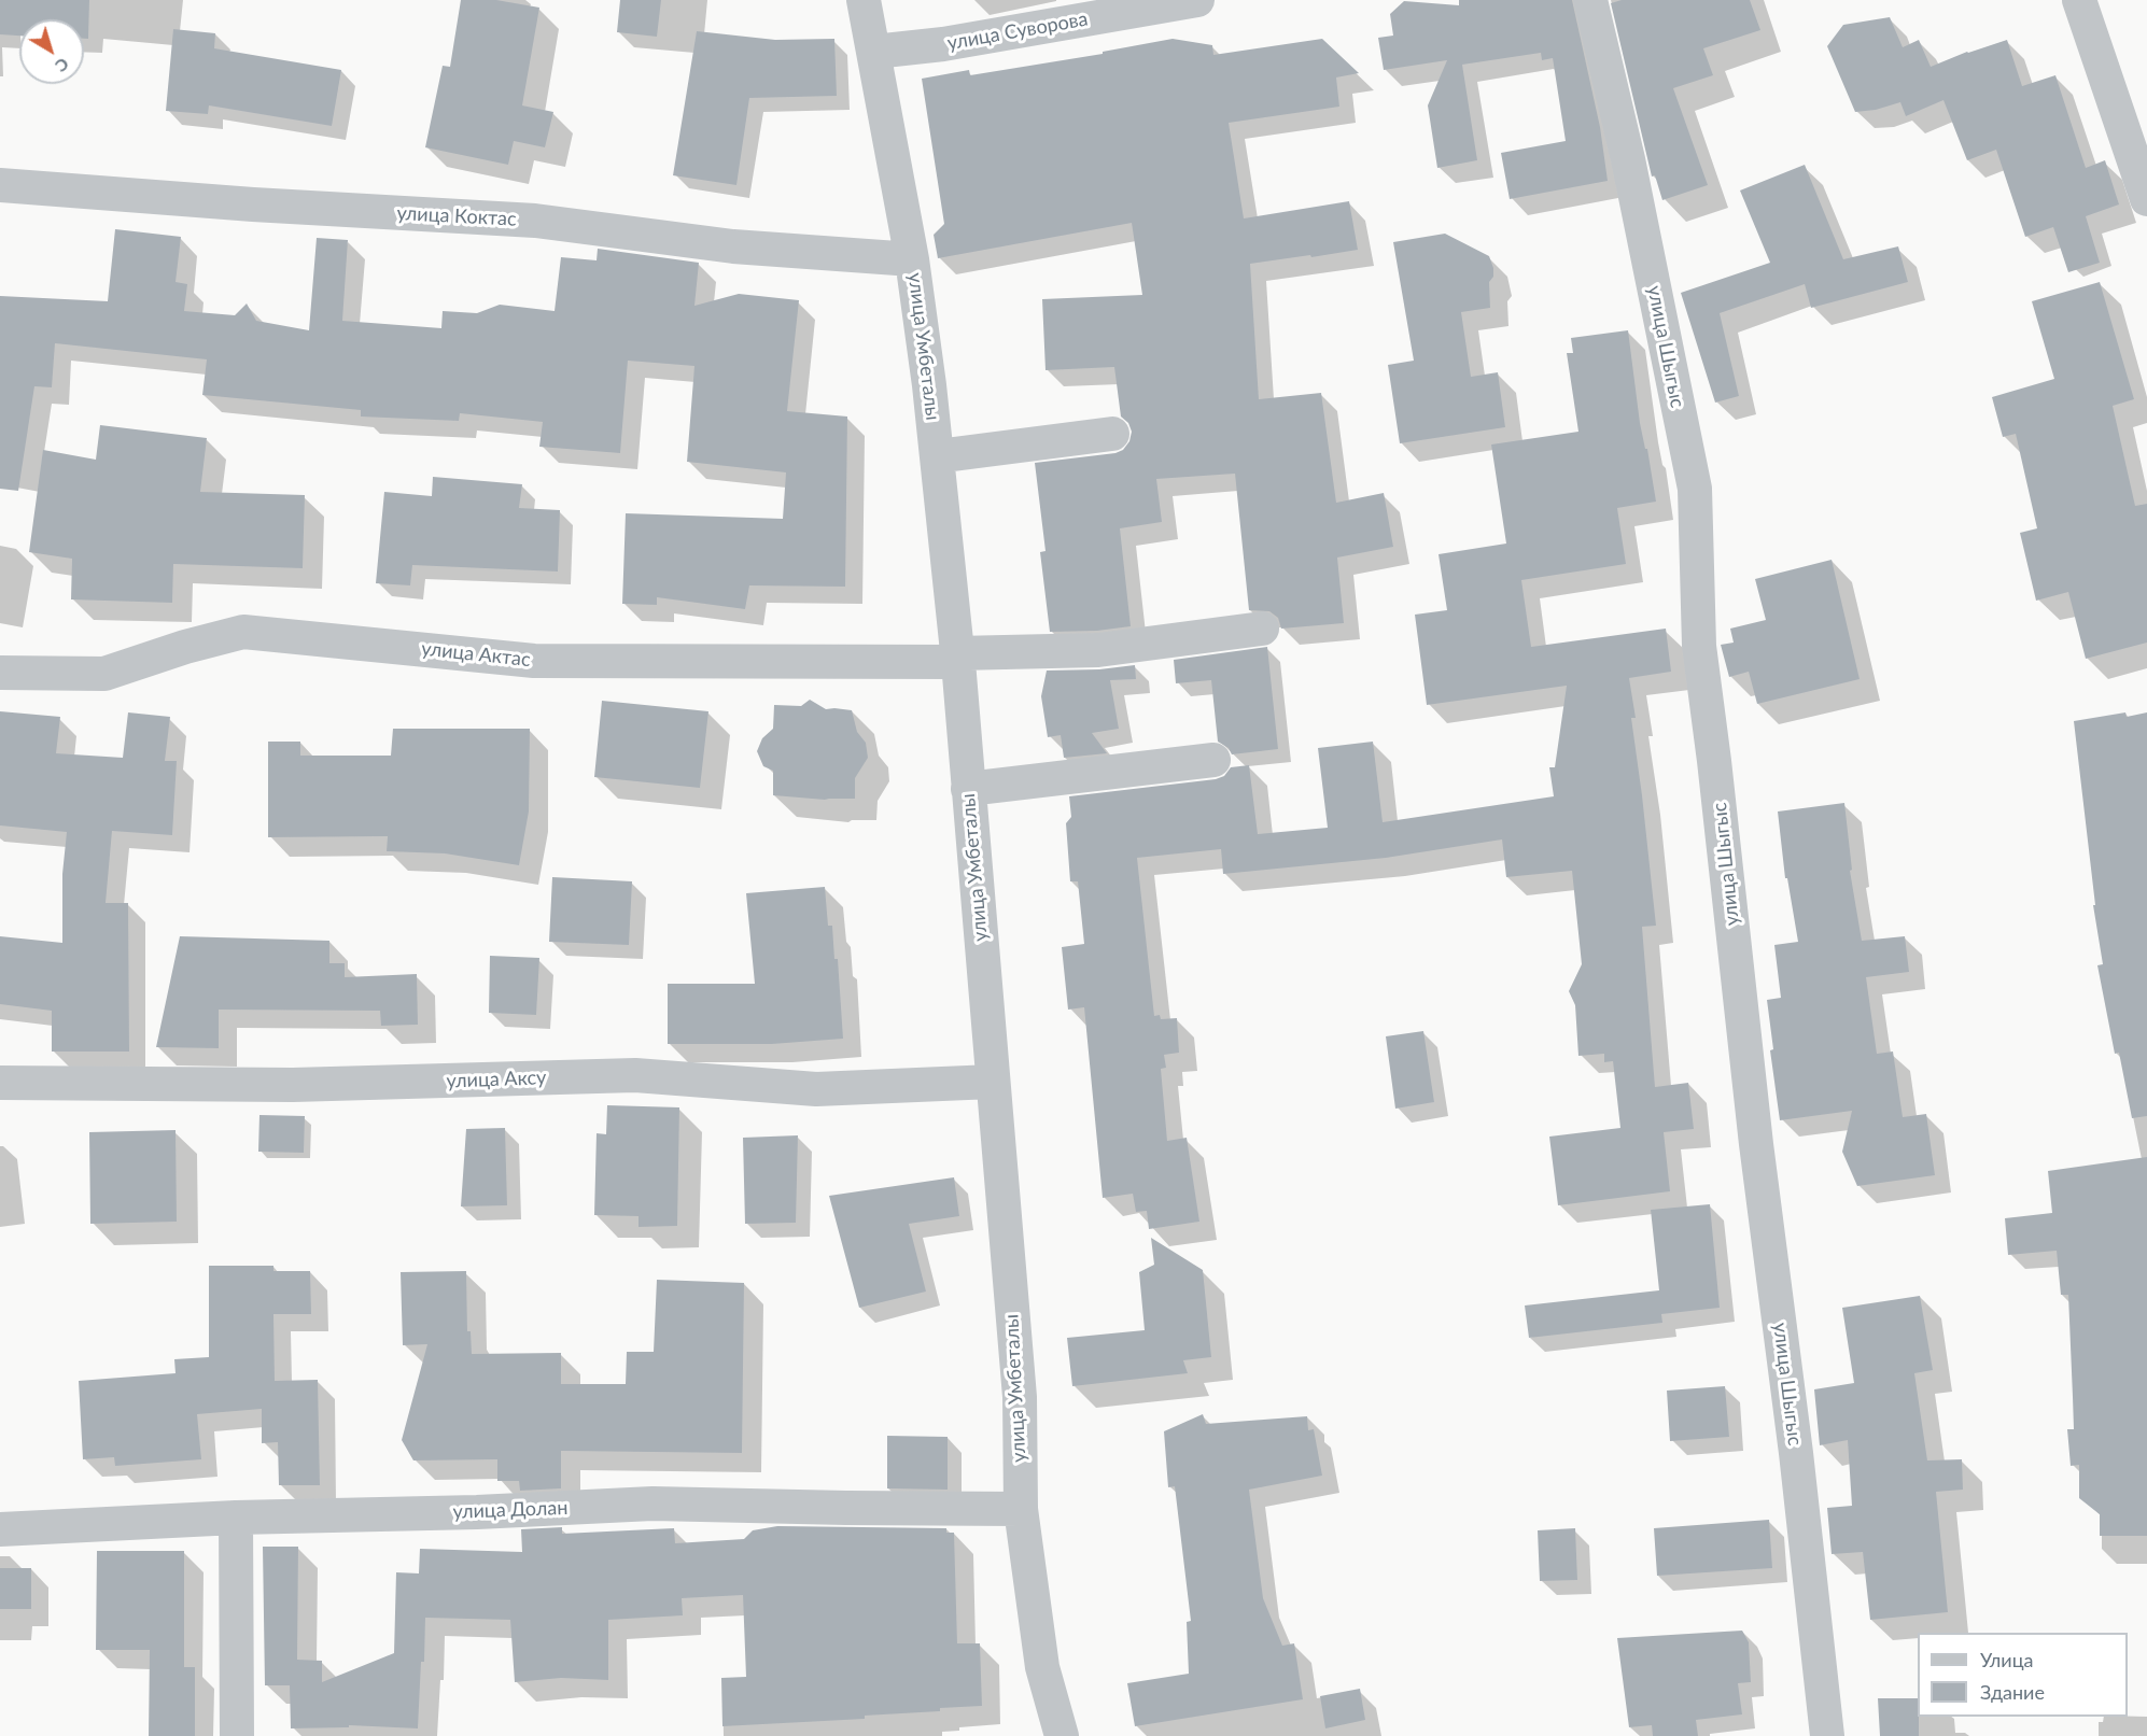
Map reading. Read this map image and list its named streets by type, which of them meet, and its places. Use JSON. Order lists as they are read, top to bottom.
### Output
{
  "streets": {
    "street": [
      "улица Суворова",
      "улица Коктас",
      "улица Умбеталы",
      "улица Шыгыс",
      "улица Актас",
      "улица Аксу",
      "улица Долан"
    ]
  },
  "crossings": [
    ["улица Суворова", "улица Умбеталы"],
    ["улица Коктас", "улица Умбеталы"],
    ["улица Умбеталы", "улица Актас"],
    ["улица Умбеталы", "улица Аксу"],
    ["улица Умбеталы", "улица Долан"]
  ],
  "legend": ["Улица", "Здание"],
  "north": "bottom right"
}
